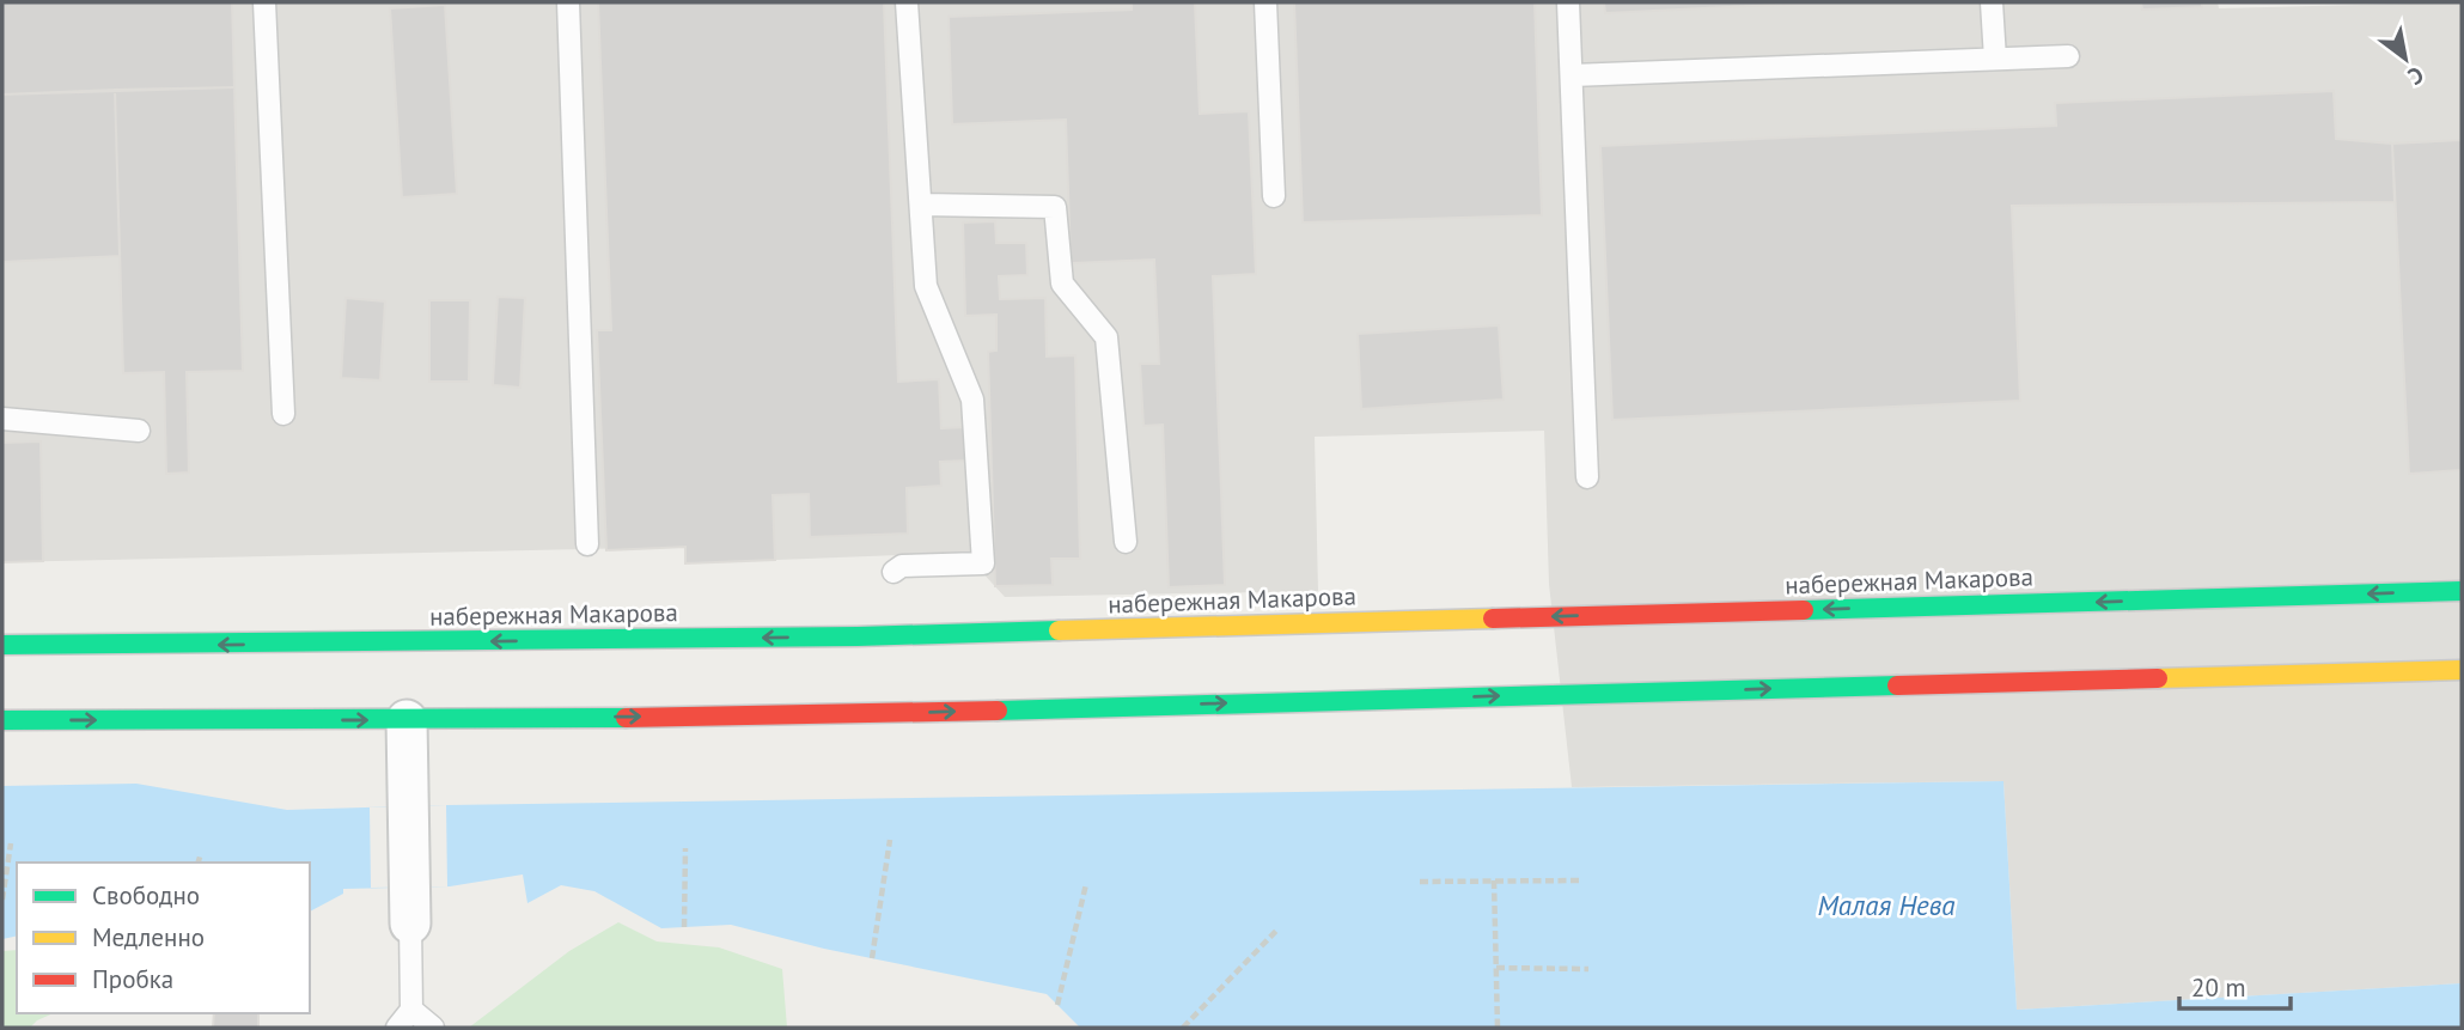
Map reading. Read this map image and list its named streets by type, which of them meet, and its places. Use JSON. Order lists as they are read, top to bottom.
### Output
{
  "streets": {
    "main road": ["набережная Макарова"]
  },
  "water": ["Малая Нева"],
  "legend": ["Свободно", "Медленно", "Пробка"],
  "scale_bar": "20 m",
  "north": "bottom right"
}
